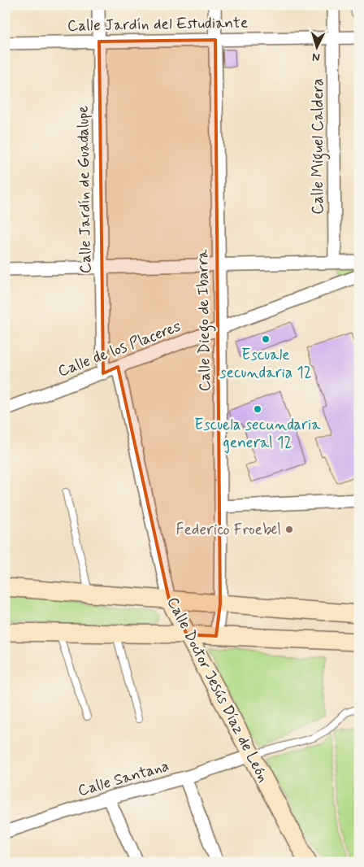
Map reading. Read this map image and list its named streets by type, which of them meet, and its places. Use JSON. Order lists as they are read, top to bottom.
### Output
{
  "streets": {
    "main road": ["Calle Doctor Jesús Díaz de León"],
    "street": [
      "Calle Jardín del Estudiante",
      "Calle Miguel Caldera",
      "Calle Jardín de Guadalupe",
      "Calle Diego de Ibarra",
      "Calle de los Placeres",
      "Calle Santana"
    ]
  },
  "crossings": [
    ["Calle Jardín del Estudiante", "Calle Miguel Caldera"],
    ["Calle Jardín del Estudiante", "Calle Jardín de Guadalupe"],
    ["Calle Jardín del Estudiante", "Calle Diego de Ibarra"],
    ["Calle Jardín de Guadalupe", "Calle de los Placeres"],
    ["Calle Diego de Ibarra", "Calle de los Placeres"],
    ["Calle de los Placeres", "Calle Doctor Jesús Díaz de León"],
    ["Calle Doctor Jesús Díaz de León", "Calle Santana"]
  ],
  "places": ["Escuale secundaria 12", "Escuela secundaria general 12", "Federico Froebel"],
  "north": "bottom"
}
